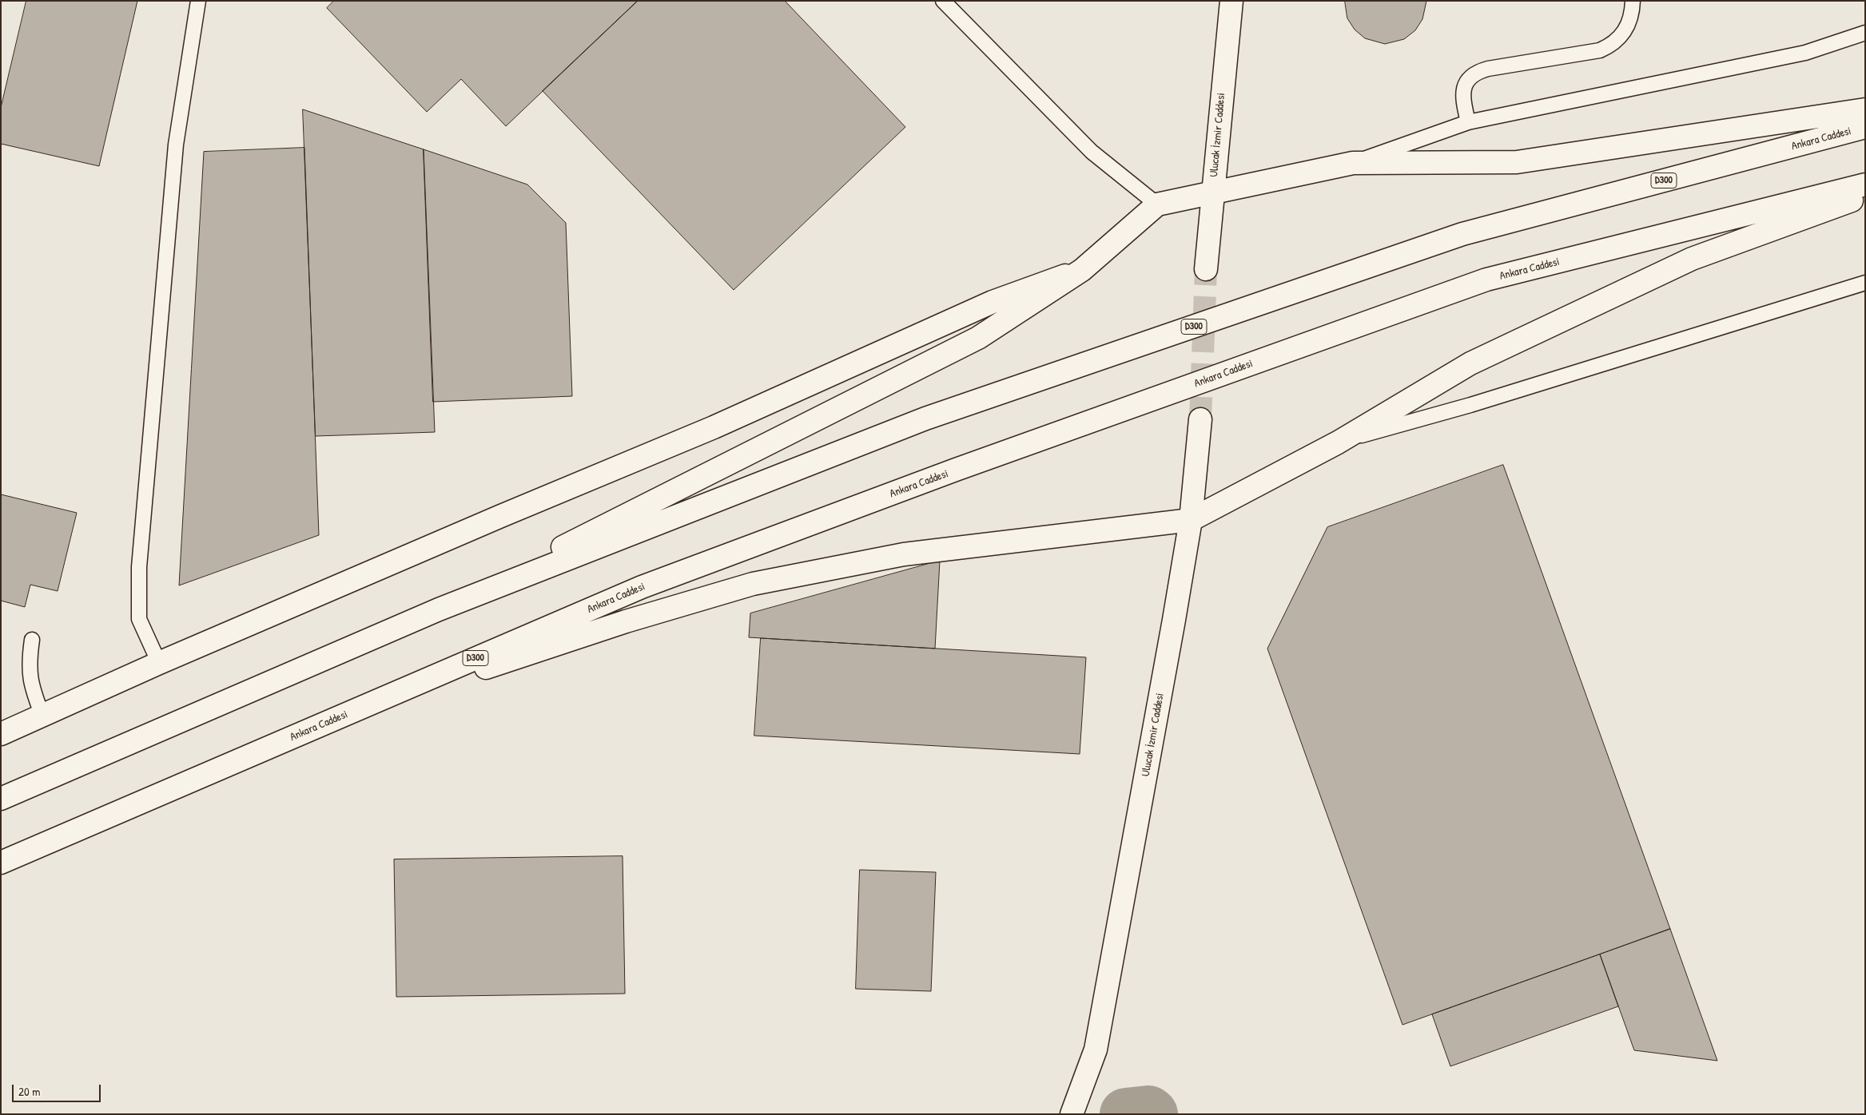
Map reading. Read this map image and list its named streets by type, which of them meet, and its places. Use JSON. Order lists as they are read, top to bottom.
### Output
{
  "streets": {
    "main road": ["Ulucak İzmir Caddesi", "Ankara Caddesi", "D300"]
  },
  "scale_bar": "20 m"
}
